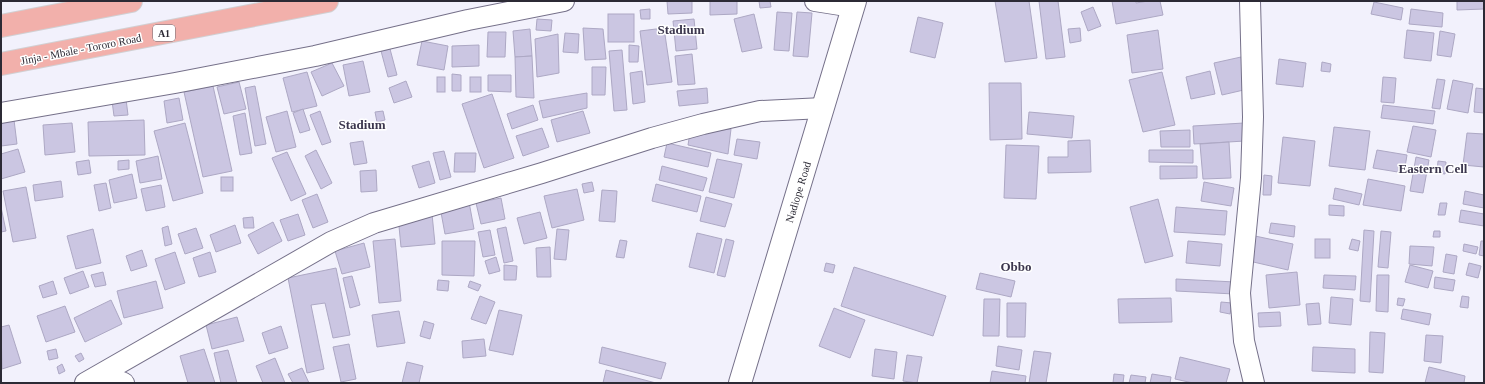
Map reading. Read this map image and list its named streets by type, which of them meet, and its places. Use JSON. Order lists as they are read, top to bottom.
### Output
{
  "streets": {
    "highway": ["A1", "Jinja - Mbale - Tororo Road"],
    "street": ["Nadiope Road"]
  },
  "districts": [
    "Stadium",
    "Stadium",
    "Eastern Cell",
    "Obbo"
  ]
}
